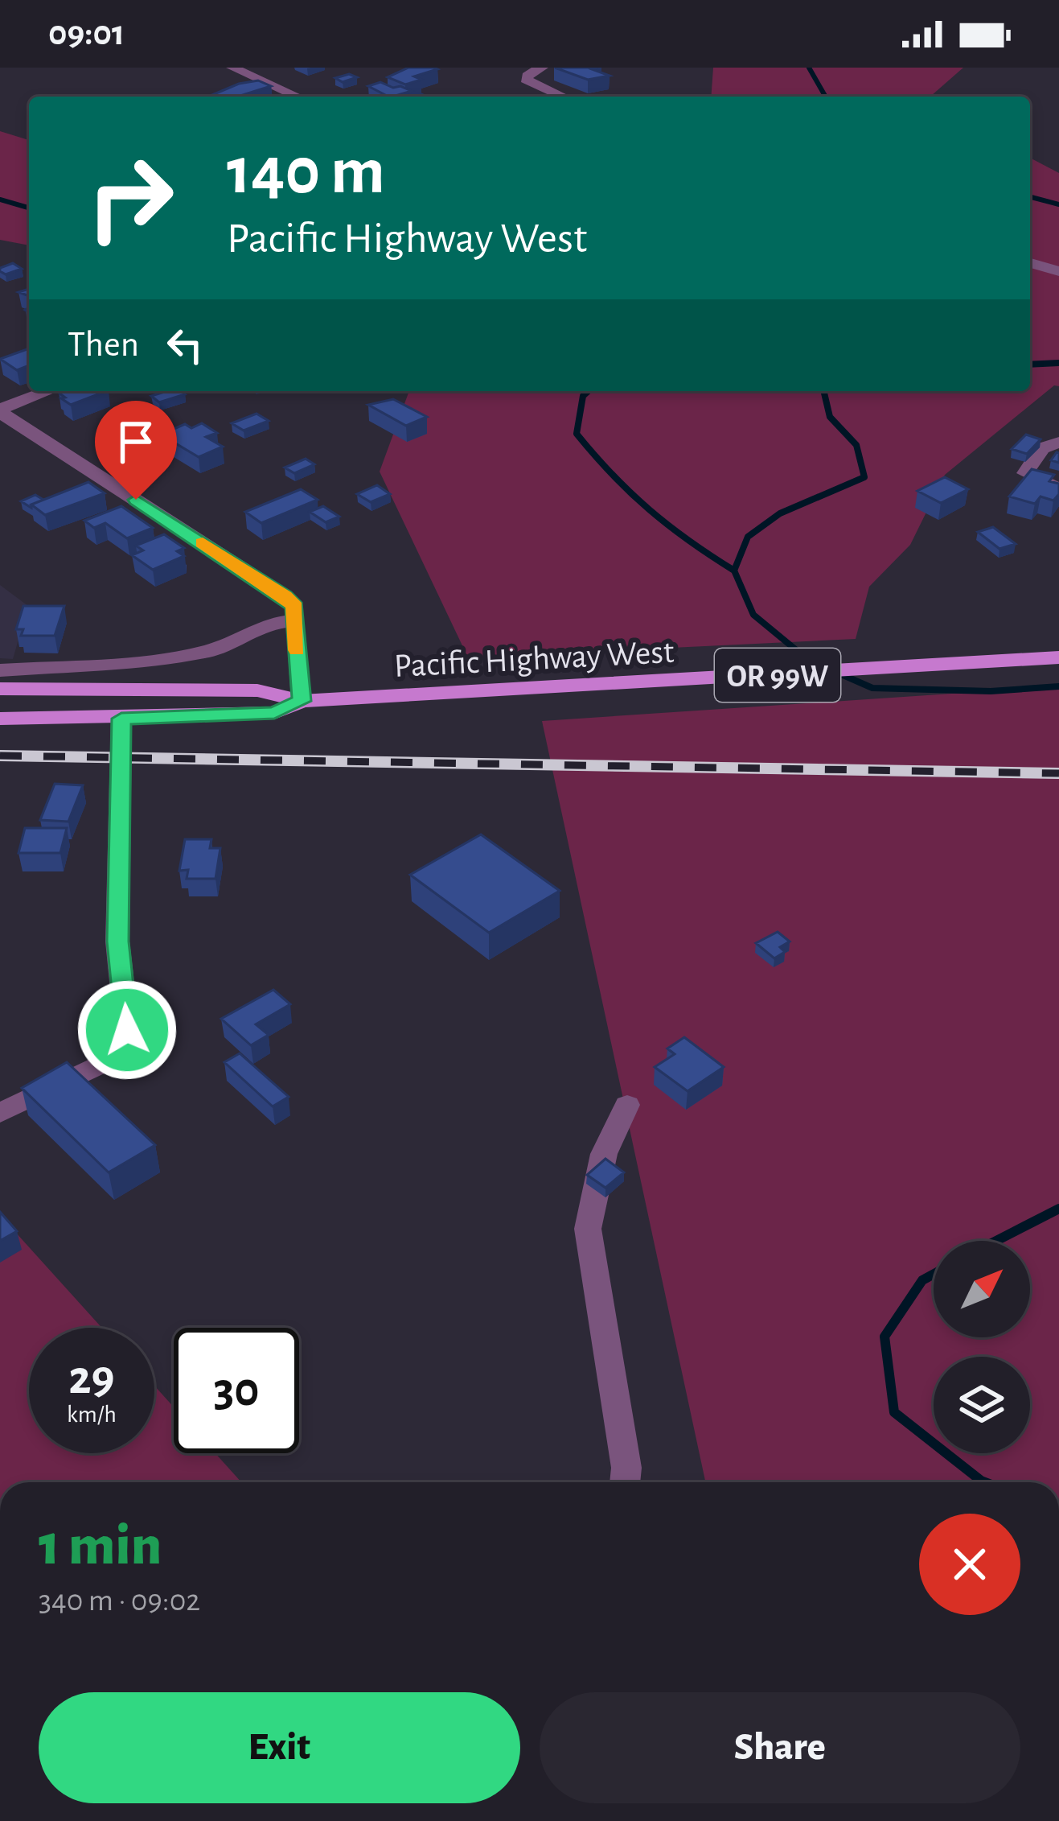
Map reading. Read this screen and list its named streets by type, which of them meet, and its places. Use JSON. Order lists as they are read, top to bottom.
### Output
{
  "streets": {
    "main road": ["Pacific Highway West", "OR 99W"]
  },
  "north": "top right",
  "page": {
    "status": "09:01",
    "turn": ["140 m", "Pacific Highway West"],
    "then": "Then",
    "speed": "29 km/h",
    "limit": "30",
    "heading": ["1 min", "340 m · 09:02"],
    "buttons": ["Exit", "Share"]
  }
}
